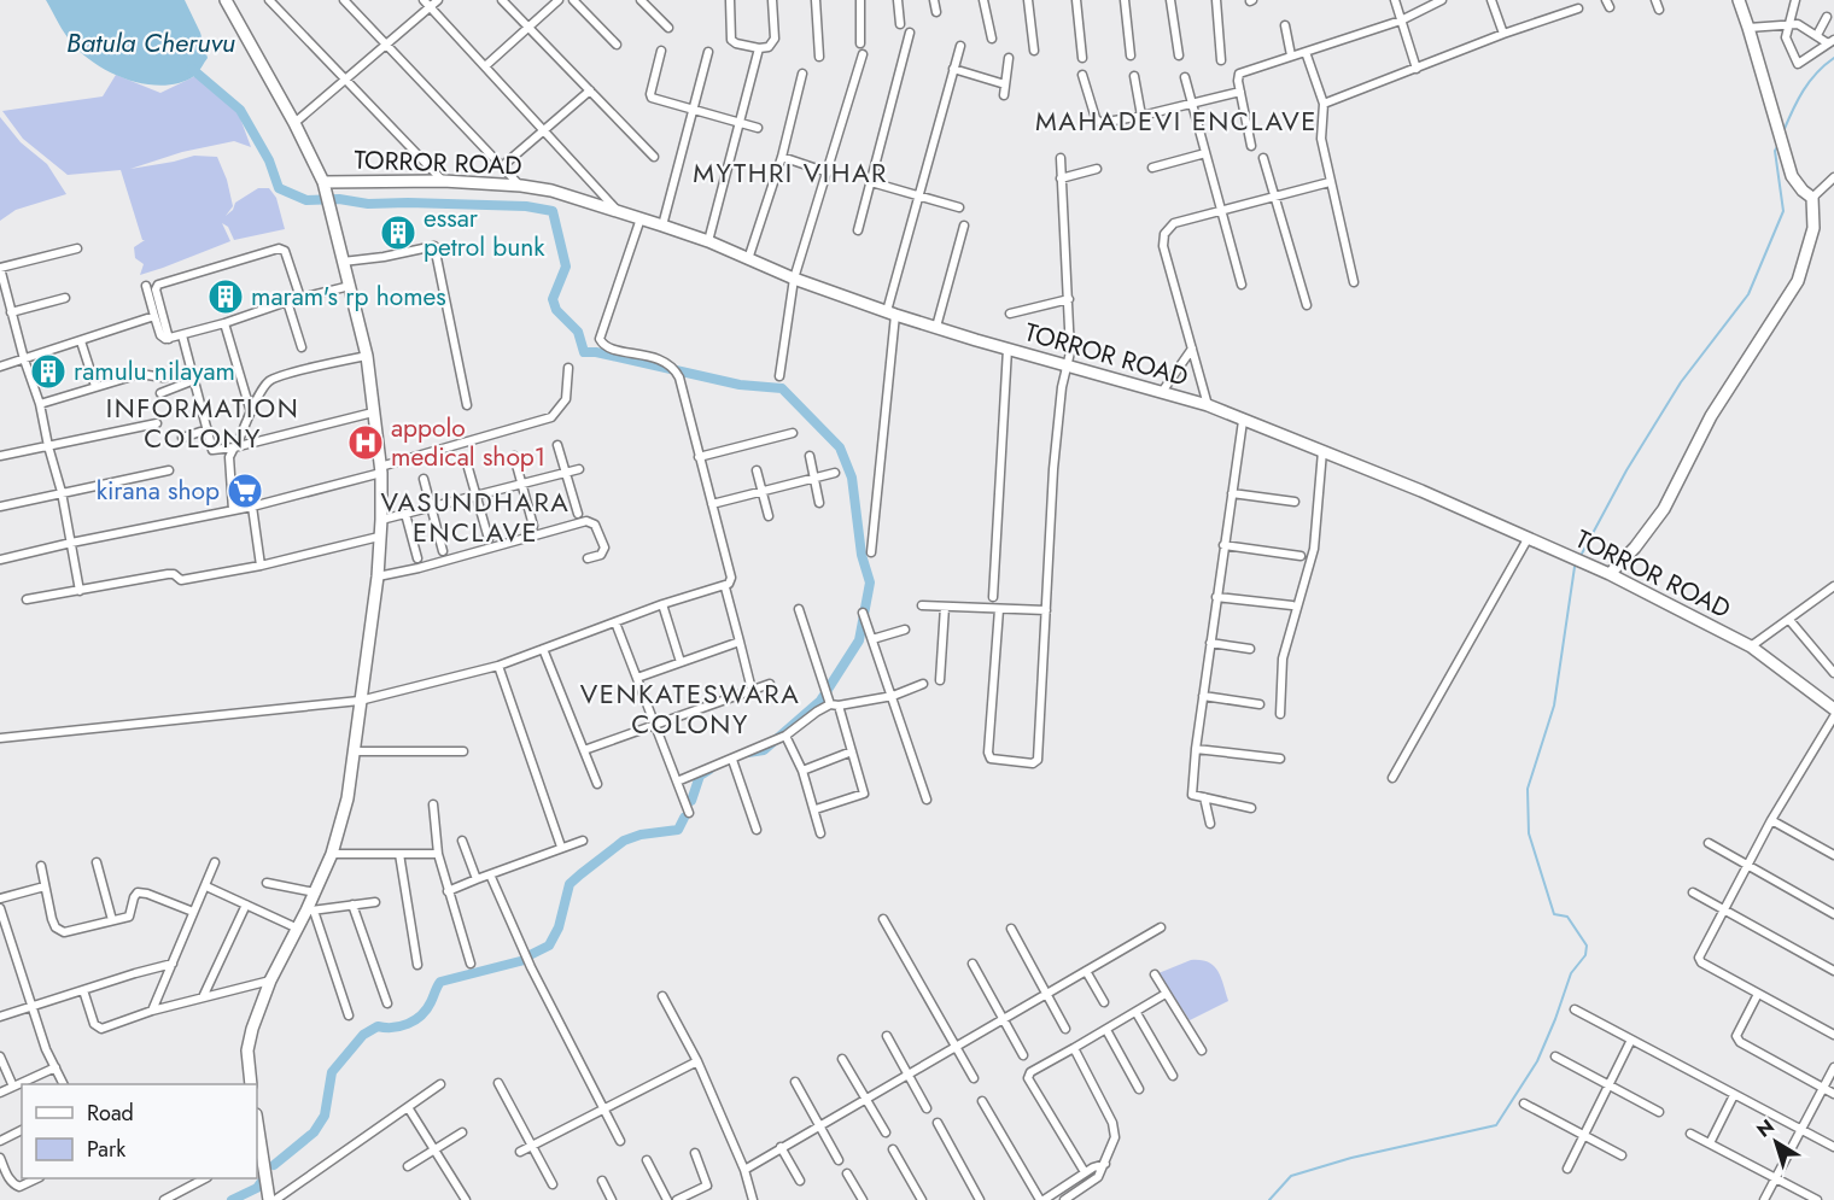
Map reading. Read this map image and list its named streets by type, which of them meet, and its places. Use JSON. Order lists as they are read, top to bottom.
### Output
{
  "streets": {
    "street": ["TORROR ROAD"]
  },
  "districts": [
    "MAHADEVI ENCLAVE",
    "MYTHRI VIHAR",
    "INFORMATION COLONY",
    "VASUNDHARA ENCLAVE",
    "VENKATESWARA COLONY"
  ],
  "water": ["Batula Cheruvu"],
  "places": {
    "building": ["essar petrol bunk", "maram's rp homes", "ramulu nilayam"],
    "hospital": ["appolo medical shop1"],
    "supermarket": ["kirana shop"]
  },
  "legend": ["Road", "Park"],
  "north": "top left"
}
